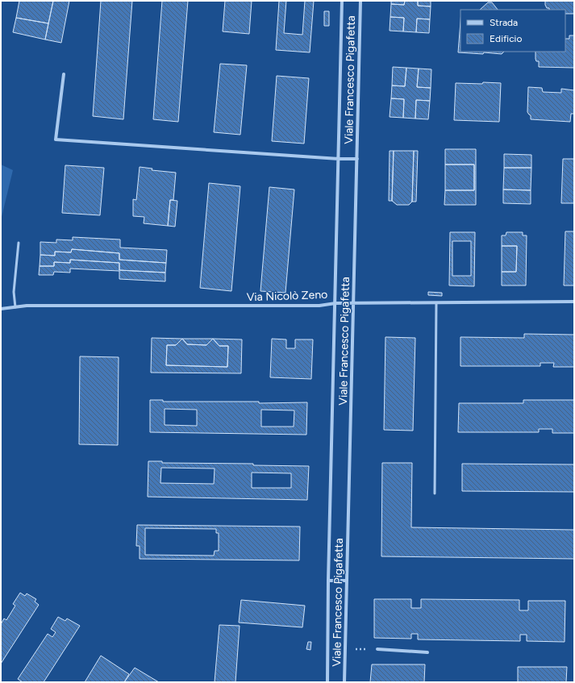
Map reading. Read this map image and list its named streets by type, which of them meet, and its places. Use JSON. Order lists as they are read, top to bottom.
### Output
{
  "streets": {
    "street": ["Viale Francesco Pigafetta", "Via Nicolò Zeno"]
  },
  "crossings": [
    ["Viale Francesco Pigafetta", "Via Nicolò Zeno"]
  ],
  "legend": ["Strada", "Edificio"]
}
